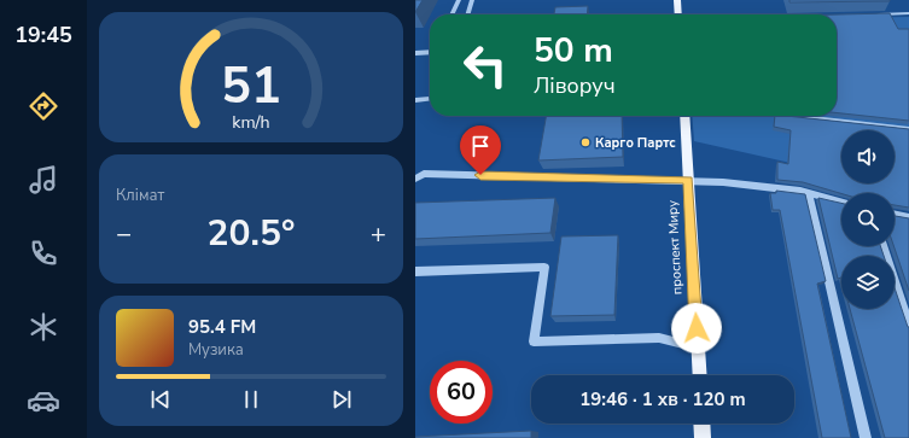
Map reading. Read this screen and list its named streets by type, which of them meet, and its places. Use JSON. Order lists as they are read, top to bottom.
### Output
{
  "streets": {
    "main road": ["проспект Миру"]
  },
  "places": ["Карго Партс"],
  "page": {
    "tabs": "19:45",
    "turn": ["50 m", "Ліворуч"],
    "tile": "Клімат",
    "heat": ["−", "20.5°", "+"],
    "song": ["95.4 FM", "Музика"],
    "limit": "60",
    "trip": "19:46 · 1 хв · 120 m",
    "gauge": ["51", "km/h"]
  }
}
